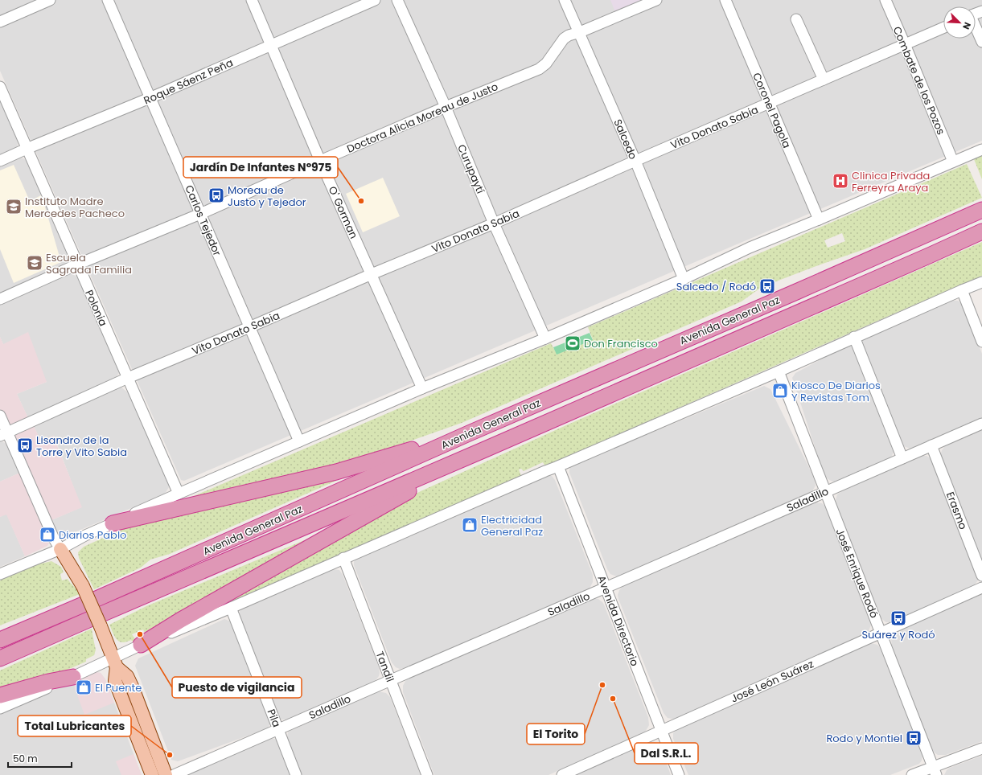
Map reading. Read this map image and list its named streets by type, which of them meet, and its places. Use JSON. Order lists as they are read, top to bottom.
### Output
{
  "streets": {
    "highway": ["Avenida General Paz"],
    "street": [
      "Combate de los Pozos",
      "Roque Sáenz Peña",
      "Coronel Pagola",
      "Doctora Alicia Moreau de Justo",
      "Vito Donato Sabia",
      "Salcedo",
      "Curupaytí",
      "O' Gorman",
      "Carlos Tejedor",
      "Polonia",
      "Saladillo",
      "Erasmo",
      "José Enrique Rodó",
      "Avenida Directorio",
      "Tandil",
      "José León Suárez",
      "Pila"
    ]
  },
  "crossings": [
    ["Combate de los Pozos", "Vito Donato Sabia"],
    ["Roque Sáenz Peña", "O' Gorman"],
    ["Roque Sáenz Peña", "Carlos Tejedor"],
    ["Roque Sáenz Peña", "Polonia"],
    ["Coronel Pagola", "Vito Donato Sabia"],
    ["Doctora Alicia Moreau de Justo", "Salcedo"],
    ["Doctora Alicia Moreau de Justo", "Curupaytí"],
    ["Doctora Alicia Moreau de Justo", "O' Gorman"],
    ["Doctora Alicia Moreau de Justo", "Carlos Tejedor"],
    ["Doctora Alicia Moreau de Justo", "Polonia"],
    ["Vito Donato Sabia", "Salcedo"],
    ["Vito Donato Sabia", "Curupaytí"],
    ["Vito Donato Sabia", "O' Gorman"],
    ["Vito Donato Sabia", "Carlos Tejedor"],
    ["Vito Donato Sabia", "Polonia"],
    ["Saladillo", "Erasmo"],
    ["Saladillo", "José Enrique Rodó"],
    ["Saladillo", "Avenida Directorio"],
    ["Saladillo", "Tandil"],
    ["Saladillo", "Pila"],
    ["José Enrique Rodó", "José León Suárez"],
    ["Avenida Directorio", "José León Suárez"]
  ],
  "places": {
    "hospital": ["Clinica Privada Ferreyra Araya"],
    "bus stop": [
      "Moreau de Justo y Tejedor",
      "Salcedo / Rodó",
      "Lisandro de la Torre y Vito Sabia",
      "Suárez y Rodó",
      "Rodo y Montiel"
    ],
    "other": [
      "Jardín De Infantes Nº975",
      "Puesto de vigilancia",
      "El Torito",
      "Dal S.R.L.",
      "Total Lubricantes"
    ],
    "school or university": ["Instituto Madre Mercedes Pacheco", "Escuela Sagrada Familia"],
    "sports": ["Don Francisco"],
    "shop": [
      "Kiosco De Diarios Y Revistas Tom",
      "Electricidad General Paz",
      "Diarios Pablo",
      "El Puente"
    ]
  },
  "scale_bar": "50 m",
  "north": "bottom right"
}
